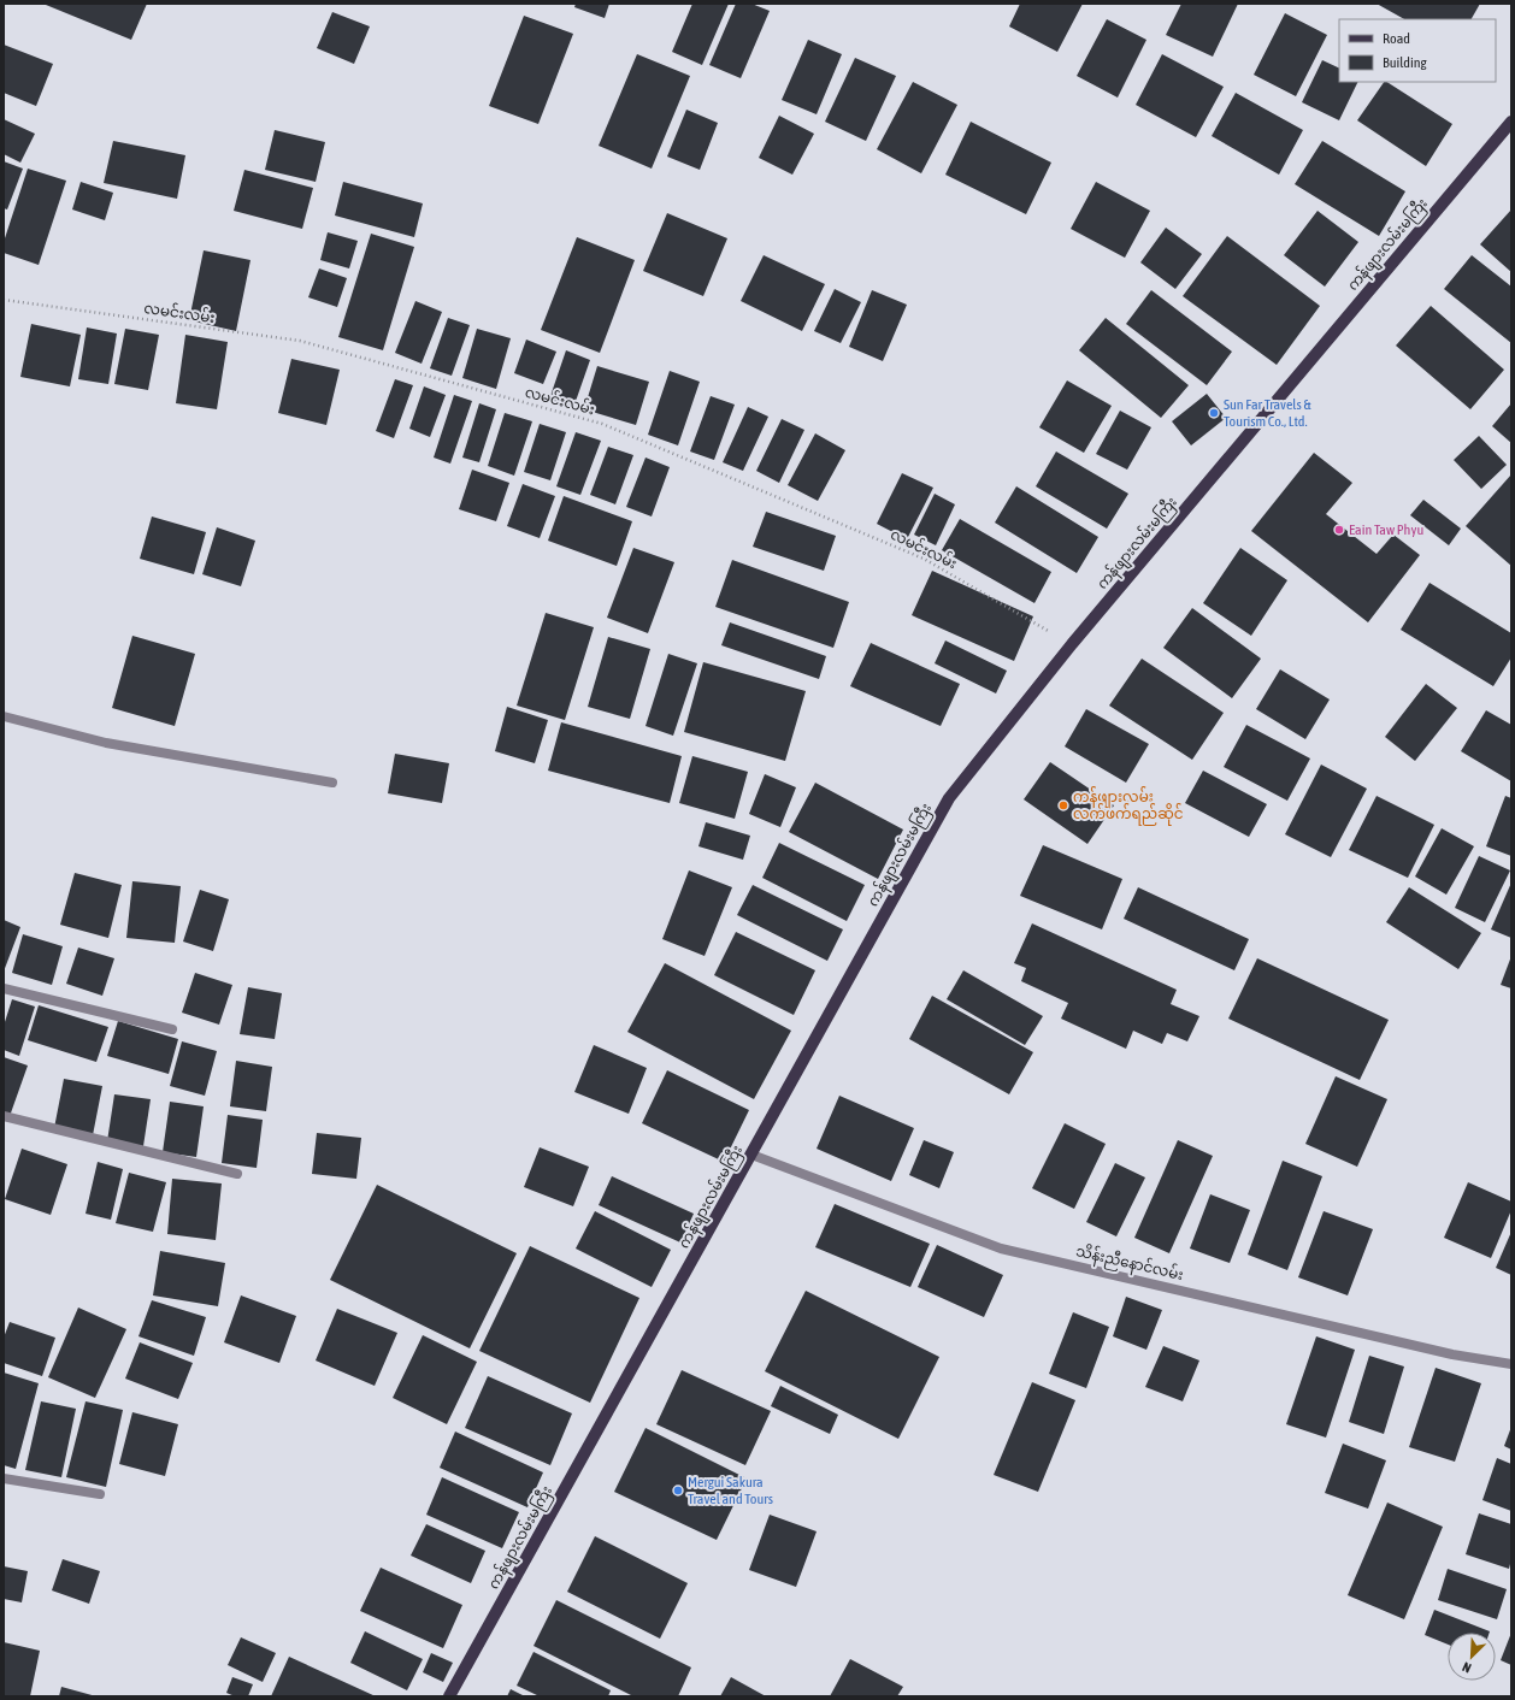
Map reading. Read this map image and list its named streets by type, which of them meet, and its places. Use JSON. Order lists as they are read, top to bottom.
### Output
{
  "streets": {
    "main road": ["ကန်ဖျားလမ်းမကြီး"],
    "street": ["သိန်းညီနောင်လမ်း"],
    "path": ["လမင်းလမ်း"]
  },
  "crossings": [
    ["ကန်ဖျားလမ်းမကြီး", "လမင်းလမ်း"],
    ["ကန်ဖျားလမ်းမကြီး", "သိန်းညီနောင်လမ်း"]
  ],
  "places": [
    "Sun Far Travels & Tourism Co., Ltd.",
    "Eain Taw Phyu",
    "ကန်ဖျားလမ်း လက်ဖက်ရည်ဆိုင်",
    "Mergui Sakura Travel and Tours"
  ],
  "legend": ["Road", "Building"],
  "north": "bottom left"
}
